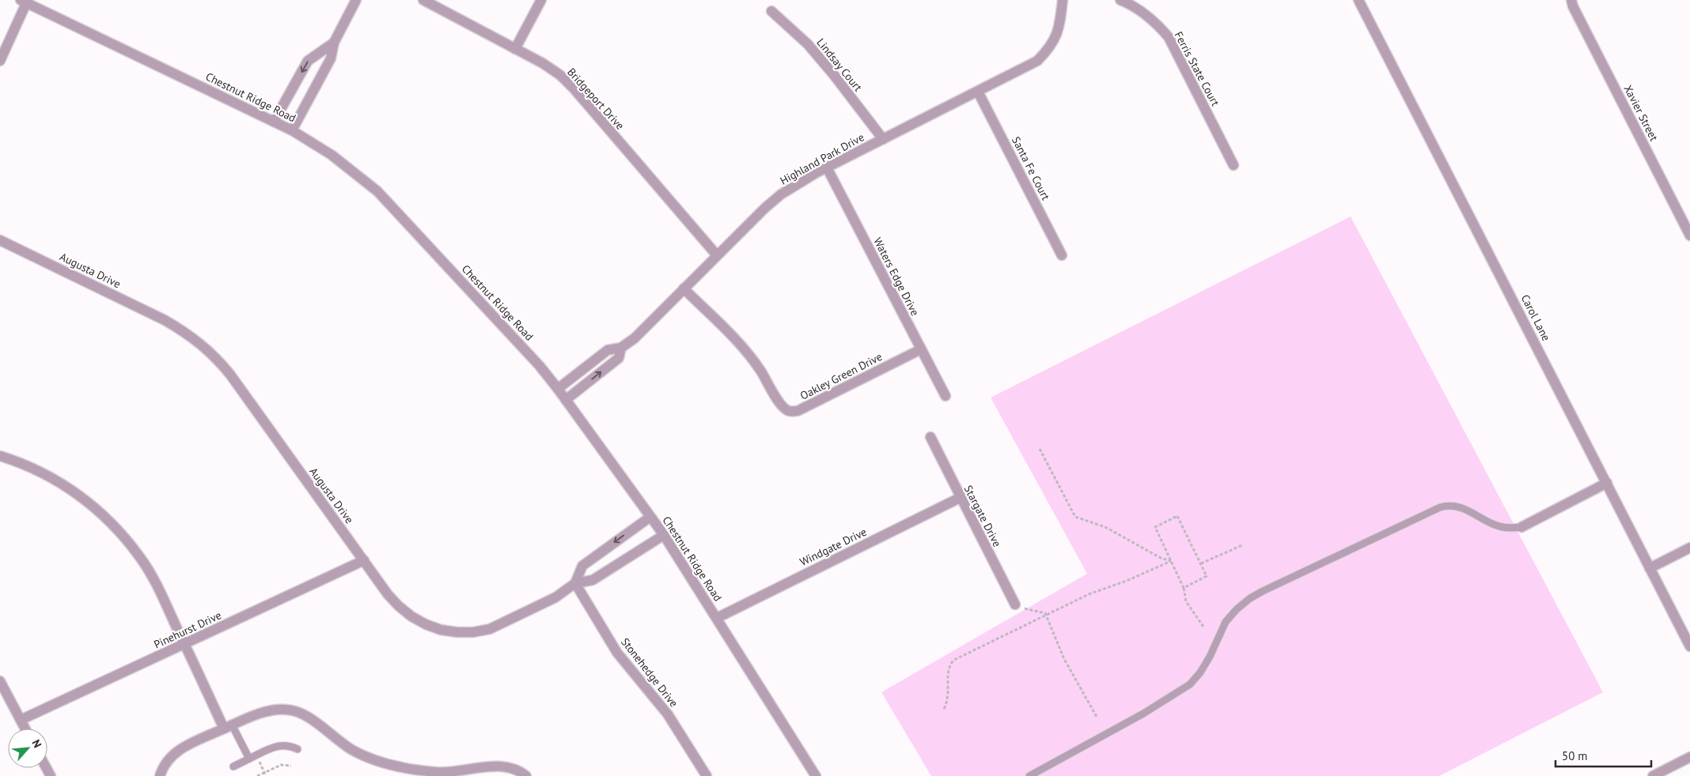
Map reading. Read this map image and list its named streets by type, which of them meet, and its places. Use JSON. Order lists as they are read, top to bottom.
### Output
{
  "streets": {
    "street": [
      "Lindsay Court",
      "Ferris State Court",
      "Chestnut Ridge Road",
      "Bridgeport Drive",
      "Xavier Street",
      "Highland Park Drive",
      "Santa Fe Court",
      "Augusta Drive",
      "Waters Edge Drive",
      "Carol Lane",
      "Oakley Green Drive",
      "Stargate Drive",
      "Windgate Drive",
      "Pinehurst Drive",
      "Stonehedge Drive"
    ]
  },
  "crossings": [
    ["Lindsay Court", "Highland Park Drive"],
    ["Chestnut Ridge Road", "Highland Park Drive"],
    ["Chestnut Ridge Road", "Augusta Drive"],
    ["Chestnut Ridge Road", "Windgate Drive"],
    ["Bridgeport Drive", "Highland Park Drive"],
    ["Highland Park Drive", "Santa Fe Court"],
    ["Highland Park Drive", "Waters Edge Drive"],
    ["Highland Park Drive", "Oakley Green Drive"],
    ["Augusta Drive", "Pinehurst Drive"],
    ["Augusta Drive", "Stonehedge Drive"],
    ["Waters Edge Drive", "Oakley Green Drive"],
    ["Stargate Drive", "Windgate Drive"]
  ],
  "scale_bar": "50 m",
  "north": "top right"
}
